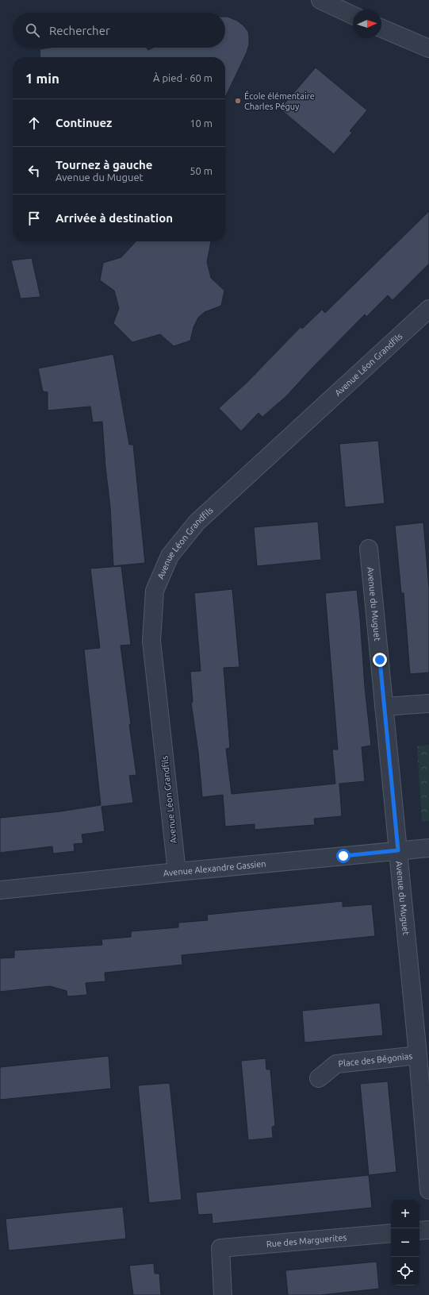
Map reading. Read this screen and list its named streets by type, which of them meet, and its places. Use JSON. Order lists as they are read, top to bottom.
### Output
{
  "streets": {
    "street": [
      "Avenue Léon Grandfils",
      "Avenue du Muguet",
      "Avenue Alexandre Gassien",
      "Place des Bégonias",
      "Rue des Marguerites"
    ]
  },
  "crossings": [
    ["Avenue Léon Grandfils", "Avenue Alexandre Gassien"],
    ["Avenue du Muguet", "Avenue Alexandre Gassien"],
    ["Avenue du Muguet", "Place des Bégonias"]
  ],
  "places": ["École élémentaire Charles Péguy"],
  "north": "right",
  "page": {
    "search": "Rechercher",
    "heading": ["1 min", "À pied · 60 m"],
    "list": [
      ["Continuez", "10 m"],
      ["Tournez à gauche", "Avenue du Muguet", "50 m"],
      "Arrivée à destination"
    ],
    "map_buttons": ["+", "−"]
  }
}
